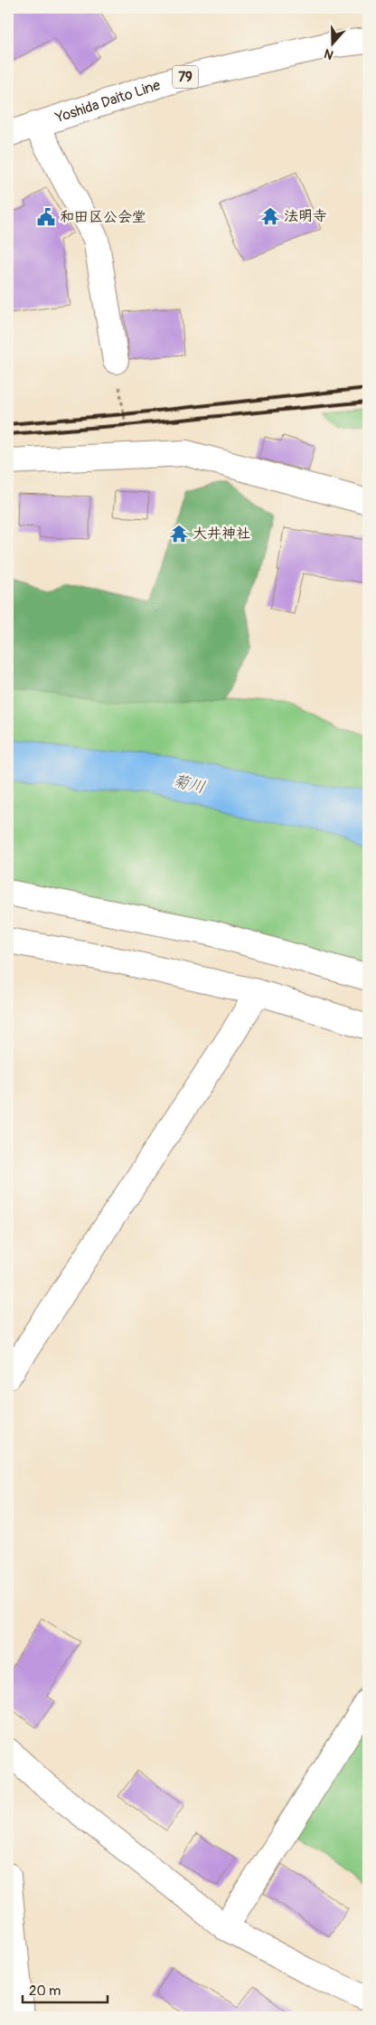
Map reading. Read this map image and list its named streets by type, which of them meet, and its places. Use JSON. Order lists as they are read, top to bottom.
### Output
{
  "streets": {
    "street": ["79", "Yoshida Daito Line"]
  },
  "water": ["菊川"],
  "places": {
    "temple": ["法明寺", "大井神社"],
    "public building": ["和田区公会堂"]
  },
  "scale_bar": "20 m",
  "north": "bottom"
}
